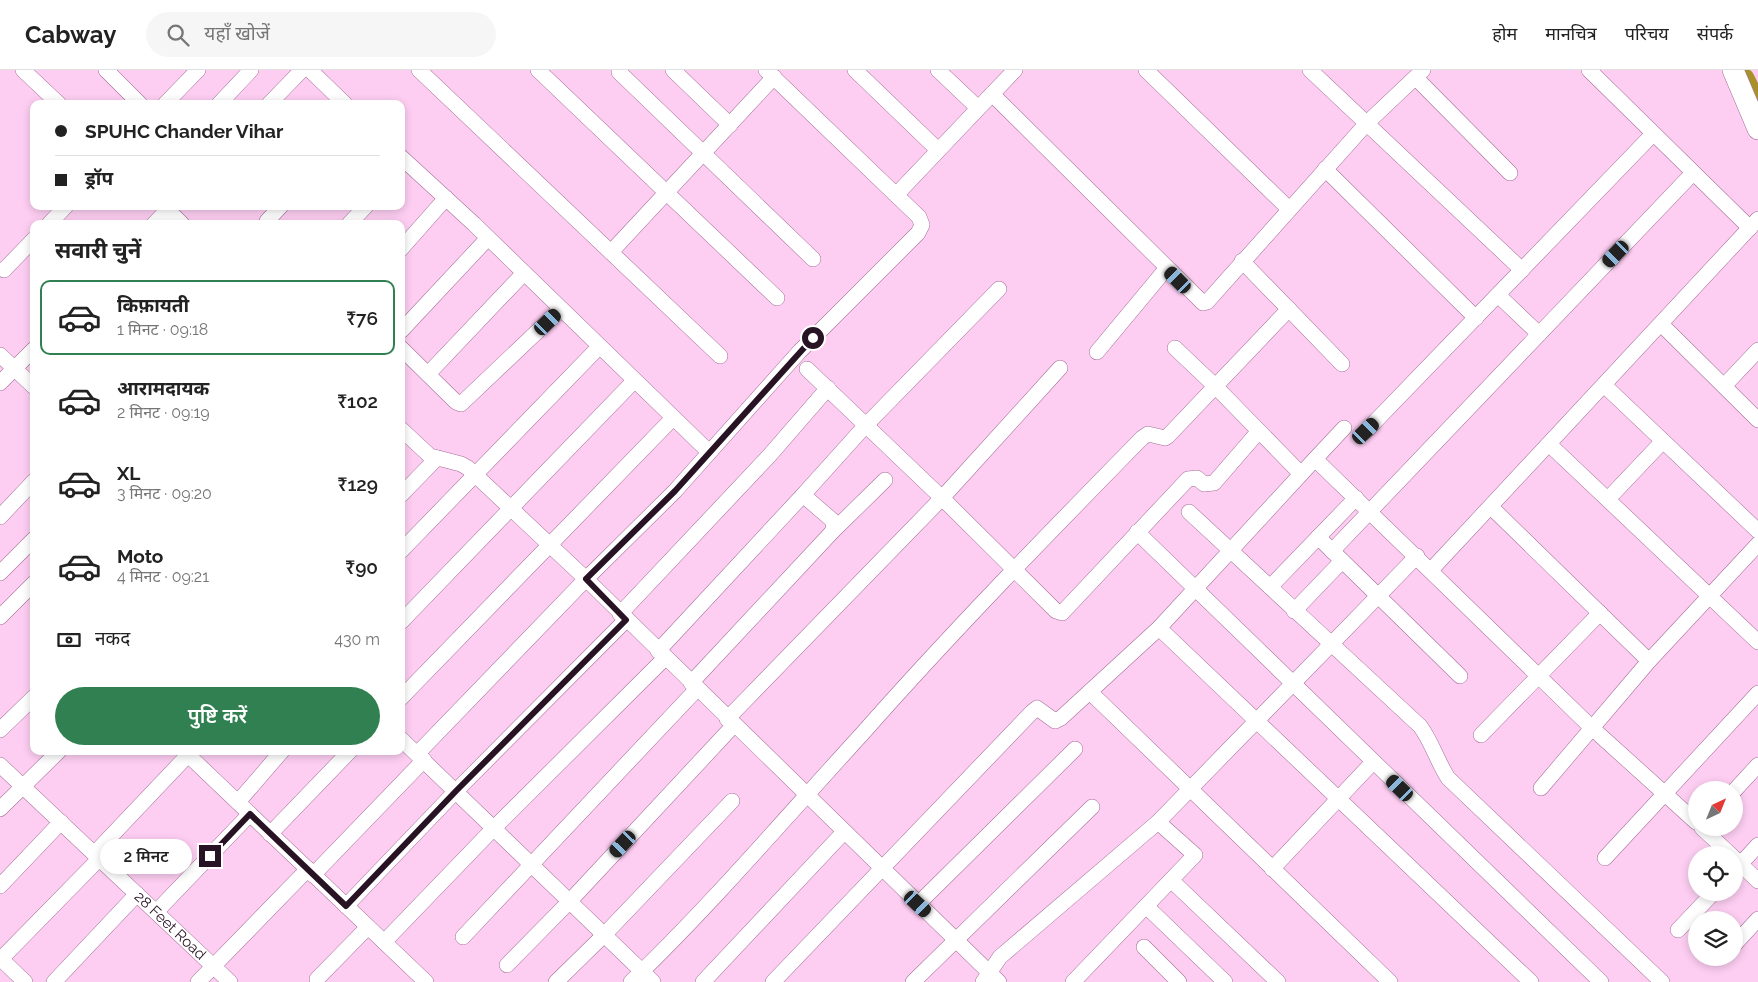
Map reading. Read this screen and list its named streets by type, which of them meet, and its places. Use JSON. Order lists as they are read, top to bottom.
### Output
{
  "streets": {
    "street": ["28 Feet Road"]
  },
  "north": "top right",
  "page": {
    "header": "Cabway",
    "search": "यहाँ खोजें",
    "nav": [
      "होम",
      "मानचित्र",
      "परिचय",
      "संपर्क"
    ],
    "banner": ["SPUHC Chander Vihar", "ड्रॉप"],
    "heading": "सवारी चुनें",
    "list": [
      {
        "name": "किफ़ायती",
        "note": "1 मिनट · 09:18",
        "value": "₹76"
      },
      {
        "name": "आरामदायक",
        "note": "2 मिनट · 09:19",
        "value": "₹102"
      },
      {
        "name": "XL",
        "note": "3 मिनट · 09:20",
        "value": "₹129"
      },
      {
        "name": "Moto",
        "note": "4 मिनट · 09:21",
        "value": "₹90"
      }
    ],
    "pay": ["नकद", "430 m"],
    "buttons": "पुष्टि करें",
    "bubble": "2 मिनट"
  }
}
